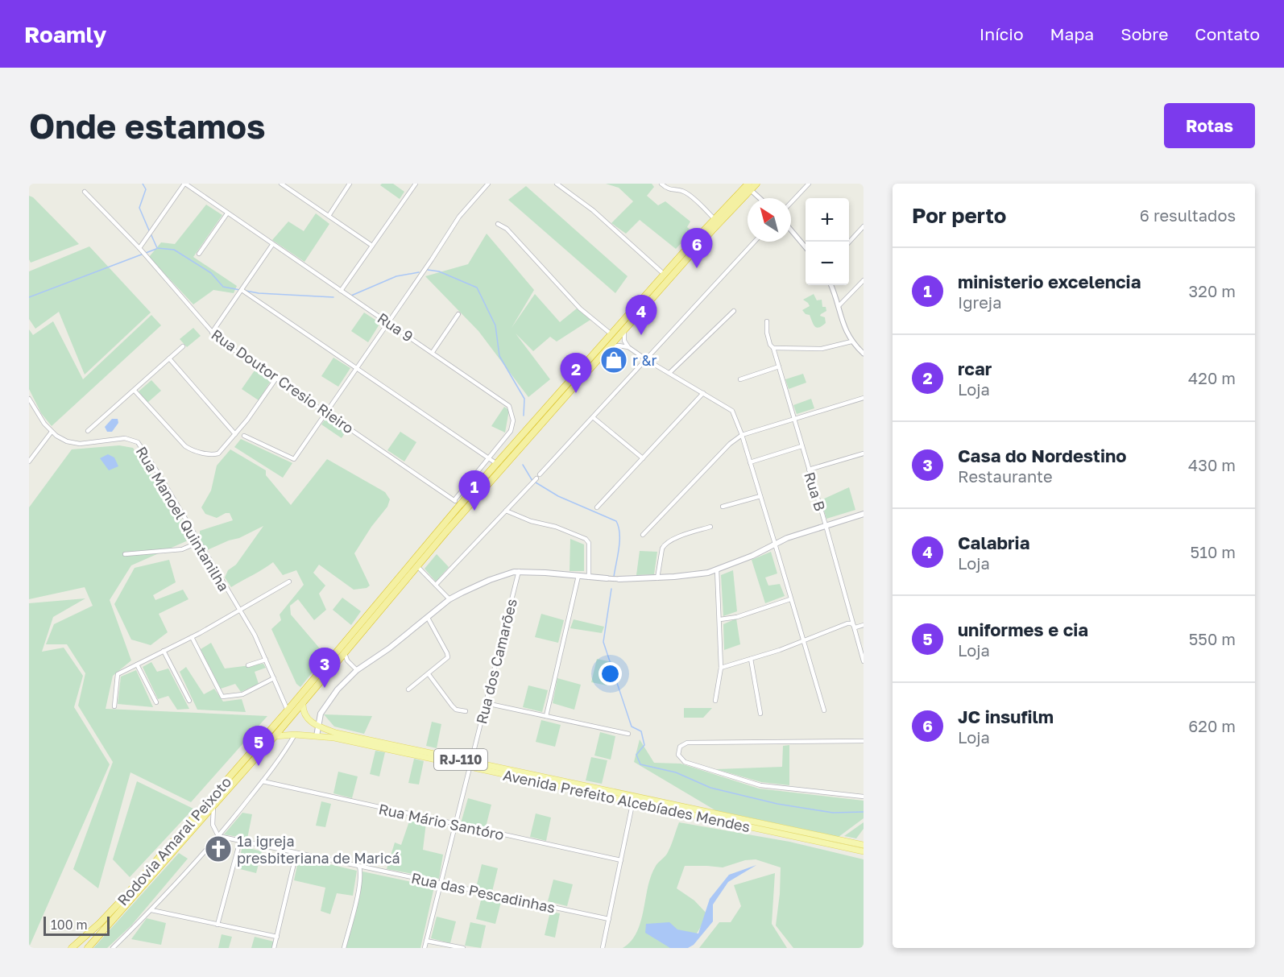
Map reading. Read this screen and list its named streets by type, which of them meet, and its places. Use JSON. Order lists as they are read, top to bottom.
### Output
{
  "streets": {
    "highway": ["Rodovia Amaral Peixoto"],
    "main road": ["RJ-110", "Avenida Prefeito Alcebíades Mendes"],
    "street": [
      "Rua 9",
      "Rua Doutor Cresio Rieiro",
      "Rua B",
      "Rua Manoel Quintanilha",
      "Rua dos Camarões",
      "Rua Mário Santóro",
      "Rua das Pescadinhas"
    ]
  },
  "crossings": [
    ["Rua 9", "Rua Doutor Cresio Rieiro"],
    ["Rua Doutor Cresio Rieiro", "Rodovia Amaral Peixoto"],
    ["Rua Manoel Quintanilha", "Rodovia Amaral Peixoto"],
    ["Rua dos Camarões", "Avenida Prefeito Alcebíades Mendes"],
    ["Rua dos Camarões", "Rua Mário Santóro"],
    ["Rua dos Camarões", "Rua das Pescadinhas"],
    ["Avenida Prefeito Alcebíades Mendes", "Rodovia Amaral Peixoto"]
  ],
  "places": {
    "shop": ["r &r"],
    "church": ["1a igreja presbiteriana de Maricá"]
  },
  "scale_bar": "100 m",
  "north": "top left",
  "page": {
    "header": "Roamly",
    "nav": [
      "Início",
      "Mapa",
      "Sobre",
      "Contato"
    ],
    "buttons": "Rotas",
    "title": "Onde estamos",
    "heading": ["Por perto", "6 resultados"],
    "map_buttons": ["+", "−"],
    "pins": [
      "6",
      "4",
      "2",
      "1",
      "3",
      "5"
    ],
    "list": [
      {
        "mark": "1",
        "name": "ministerio excelencia",
        "note": "Igreja",
        "value": "320 m"
      },
      {
        "mark": "2",
        "name": "rcar",
        "note": "Loja",
        "value": "420 m"
      },
      {
        "mark": "3",
        "name": "Casa do Nordestino",
        "note": "Restaurante",
        "value": "430 m"
      },
      {
        "mark": "4",
        "name": "Calabria",
        "note": "Loja",
        "value": "510 m"
      },
      {
        "mark": "5",
        "name": "uniformes e cia",
        "note": "Loja",
        "value": "550 m"
      },
      {
        "mark": "6",
        "name": "JC insufilm",
        "note": "Loja",
        "value": "620 m"
      }
    ],
    "scale": "100 m"
  }
}
